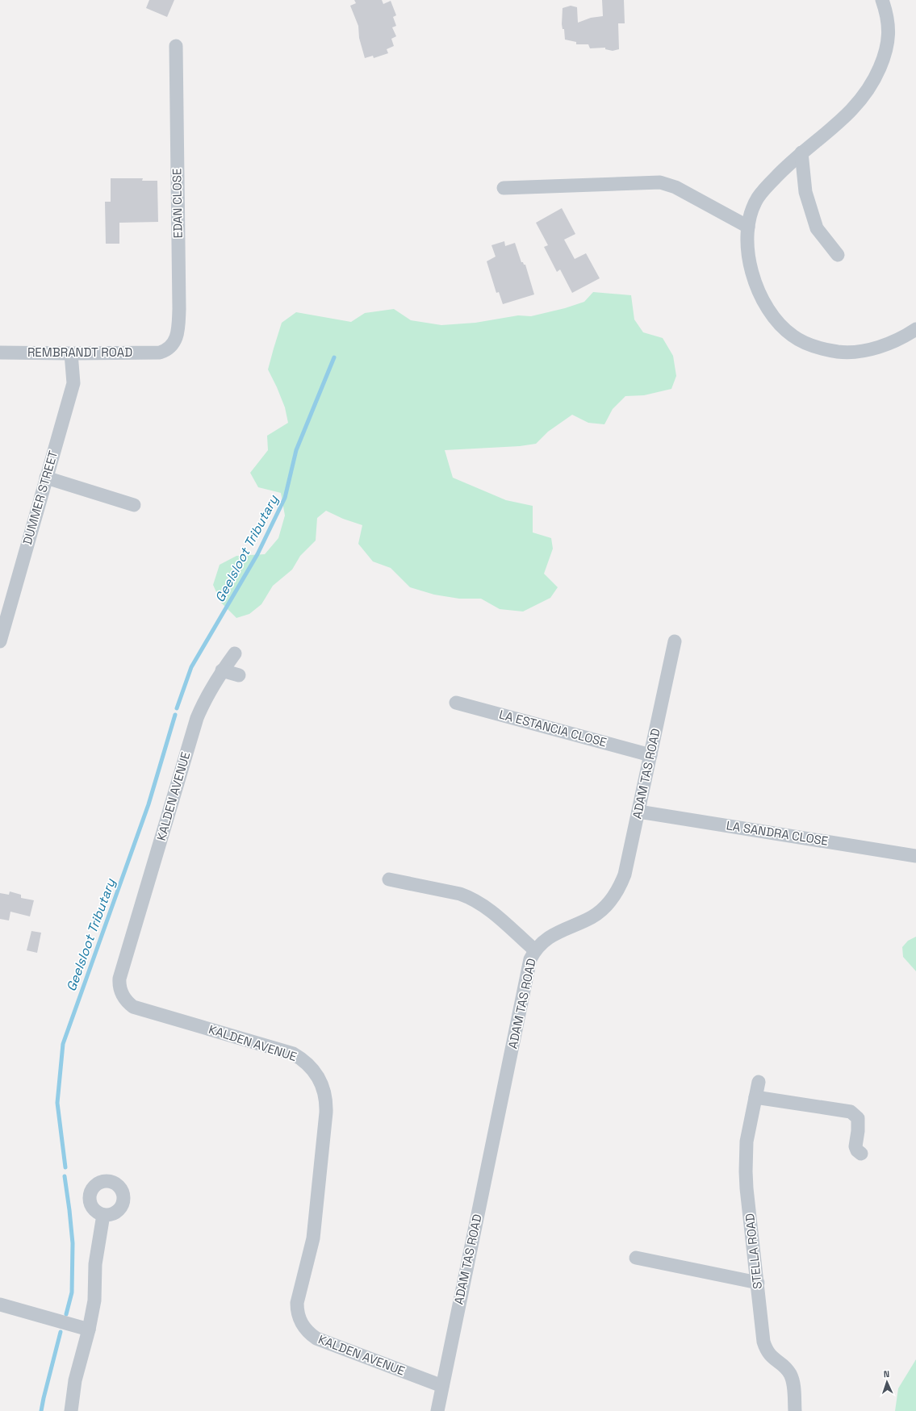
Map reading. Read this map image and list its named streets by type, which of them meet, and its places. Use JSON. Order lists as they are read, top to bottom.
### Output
{
  "streets": {
    "street": [
      "EDAN CLOSE",
      "REMBRANDT ROAD",
      "DUMMER STREET",
      "LA ESTANCIA CLOSE",
      "ADAM TAS ROAD",
      "KALDEN AVENUE",
      "LA SANDRA CLOSE",
      "STELLA ROAD"
    ]
  },
  "crossings": [
    ["EDAN CLOSE", "REMBRANDT ROAD"],
    ["REMBRANDT ROAD", "DUMMER STREET"],
    ["LA ESTANCIA CLOSE", "ADAM TAS ROAD"],
    ["ADAM TAS ROAD", "KALDEN AVENUE"],
    ["ADAM TAS ROAD", "LA SANDRA CLOSE"]
  ],
  "water": ["Geelsloot Tributary"],
  "north": "top"
}
